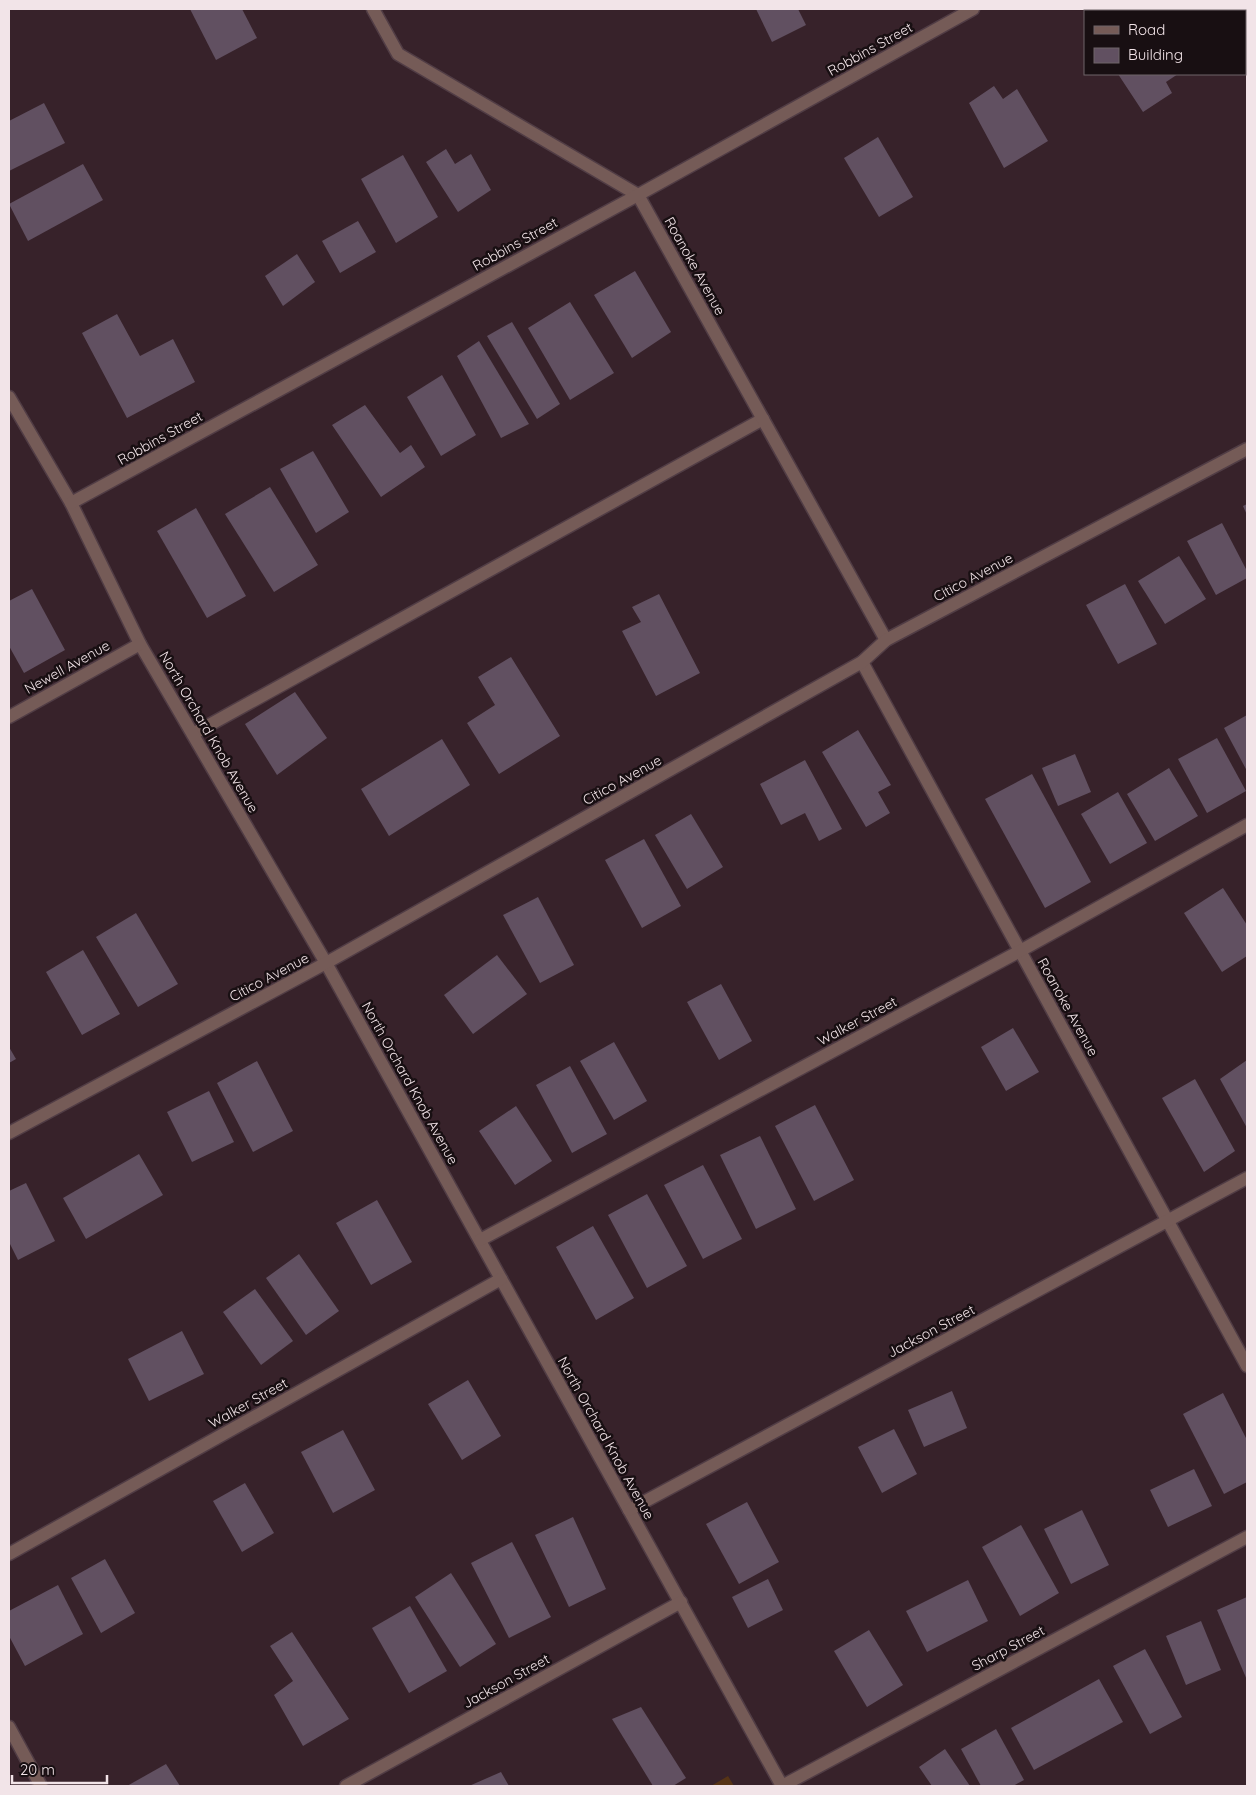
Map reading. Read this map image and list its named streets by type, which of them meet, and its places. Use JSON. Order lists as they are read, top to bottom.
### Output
{
  "streets": {
    "street": [
      "Robbins Street",
      "Roanoke Avenue",
      "Citico Avenue",
      "Newell Avenue",
      "North Orchard Knob Avenue",
      "Walker Street",
      "Jackson Street",
      "Sharp Street"
    ]
  },
  "crossings": [
    ["Robbins Street", "Roanoke Avenue"],
    ["Robbins Street", "North Orchard Knob Avenue"],
    ["Roanoke Avenue", "Citico Avenue"],
    ["Roanoke Avenue", "Walker Street"],
    ["Roanoke Avenue", "Jackson Street"],
    ["Citico Avenue", "North Orchard Knob Avenue"],
    ["Newell Avenue", "North Orchard Knob Avenue"],
    ["North Orchard Knob Avenue", "Walker Street"],
    ["North Orchard Knob Avenue", "Jackson Street"],
    ["North Orchard Knob Avenue", "Sharp Street"]
  ],
  "legend": ["Road", "Building"],
  "scale_bar": "20 m"
}
